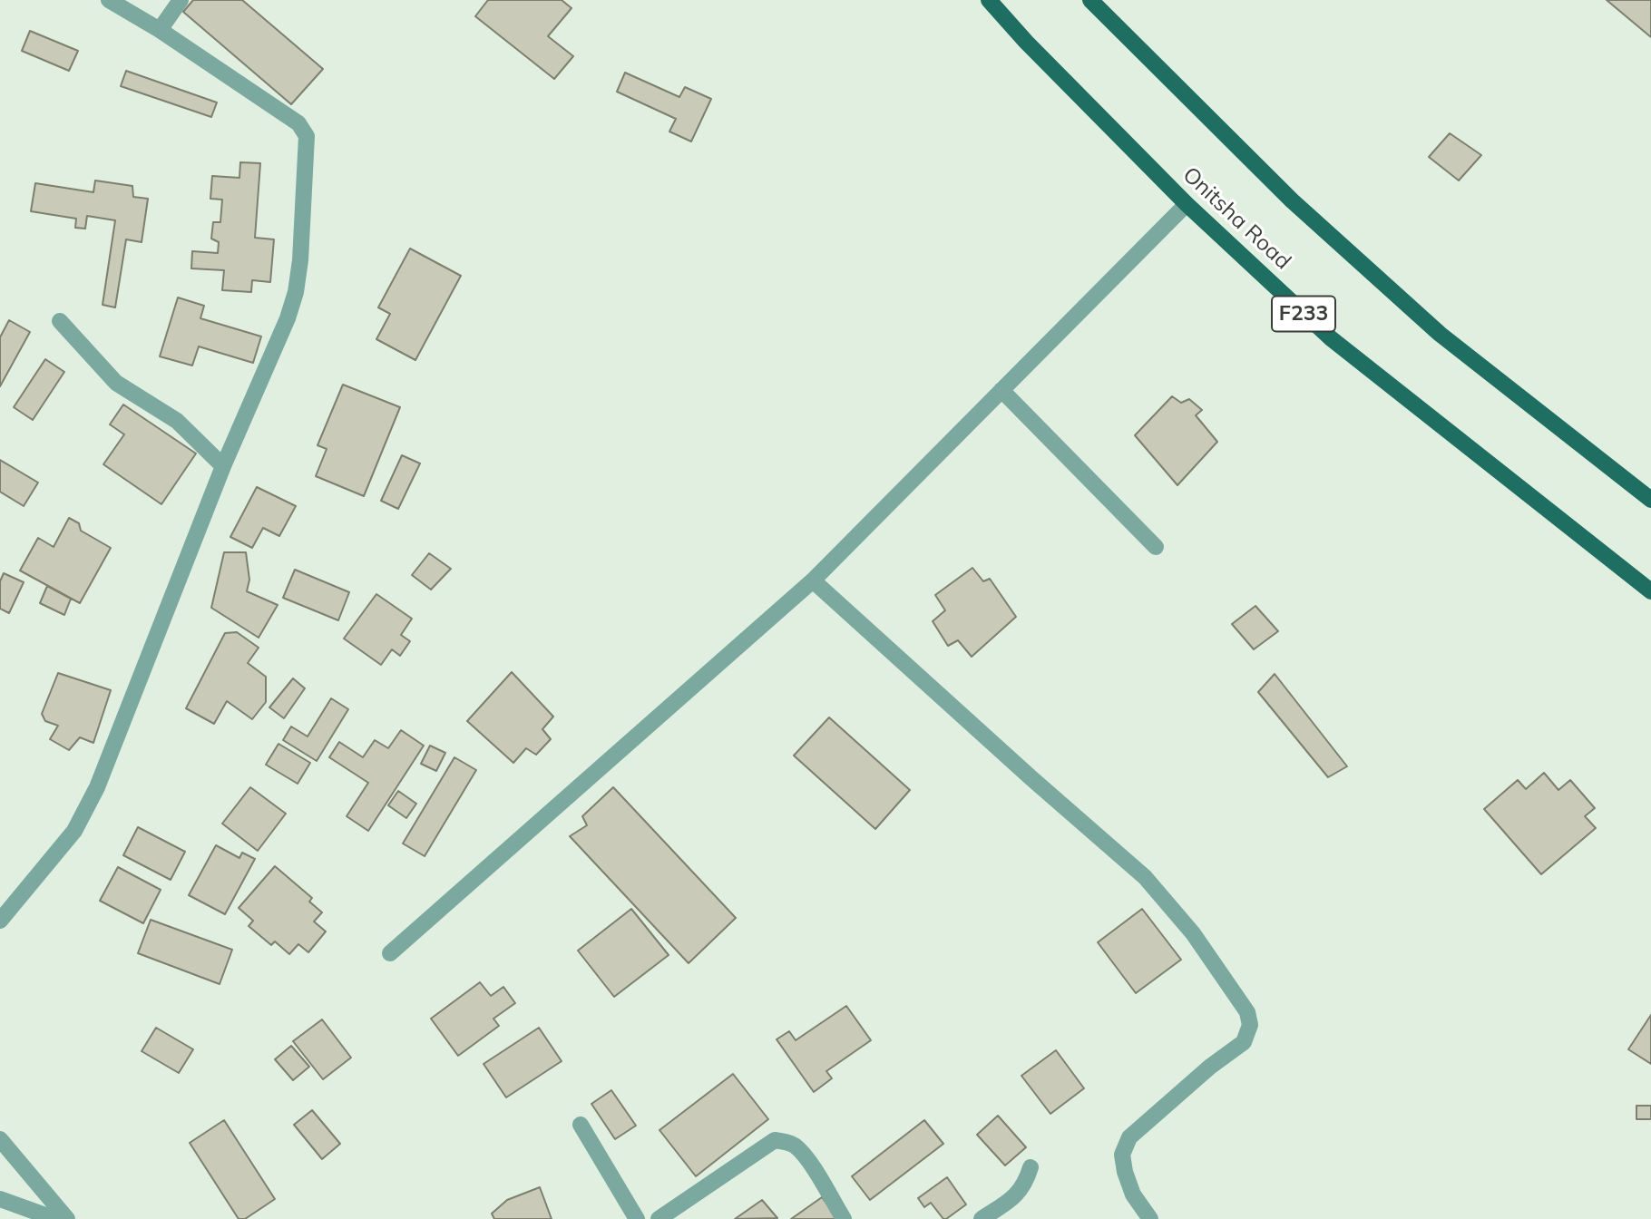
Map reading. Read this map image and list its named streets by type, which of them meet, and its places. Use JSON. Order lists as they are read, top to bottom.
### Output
{
  "streets": {
    "main road": ["Onitsha Road", "F233"]
  }
}
